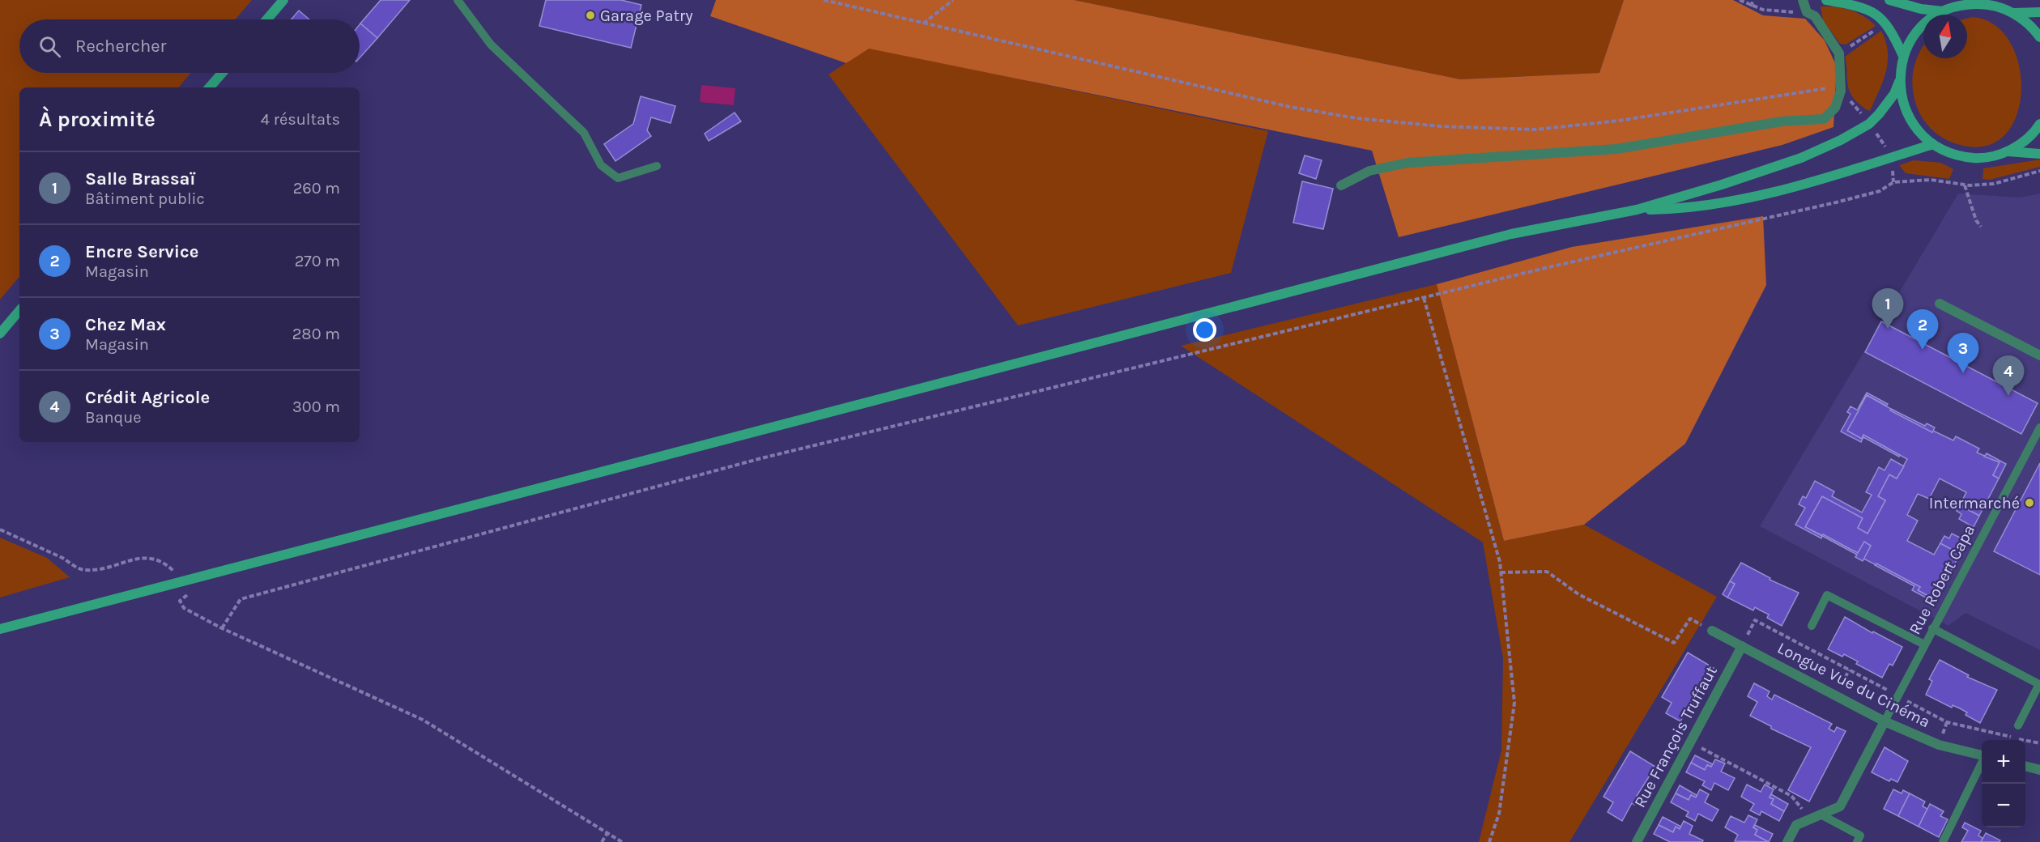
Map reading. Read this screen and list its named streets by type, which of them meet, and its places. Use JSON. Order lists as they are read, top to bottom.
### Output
{
  "streets": {
    "street": ["Longue Vue du Cinéma", "Rue François Truffaut"],
    "lane": ["Rue Robert Capa"]
  },
  "crossings": [
    ["Rue Robert Capa", "Longue Vue du Cinéma"],
    ["Longue Vue du Cinéma", "Rue François Truffaut"]
  ],
  "places": ["Garage Patry", "Intermarché"],
  "north": "top",
  "page": {
    "search": "Rechercher",
    "heading": ["À proximité", "4 résultats"],
    "list": [
      {
        "mark": "1",
        "name": "Salle Brassaï",
        "note": "Bâtiment public",
        "value": "260 m"
      },
      {
        "mark": "2",
        "name": "Encre Service",
        "note": "Magasin",
        "value": "270 m"
      },
      {
        "mark": "3",
        "name": "Chez Max",
        "note": "Magasin",
        "value": "280 m"
      },
      {
        "mark": "4",
        "name": "Crédit Agricole",
        "note": "Banque",
        "value": "300 m"
      }
    ],
    "pins": [
      "1",
      "2",
      "3",
      "4"
    ],
    "map_buttons": ["+", "−"]
  }
}
